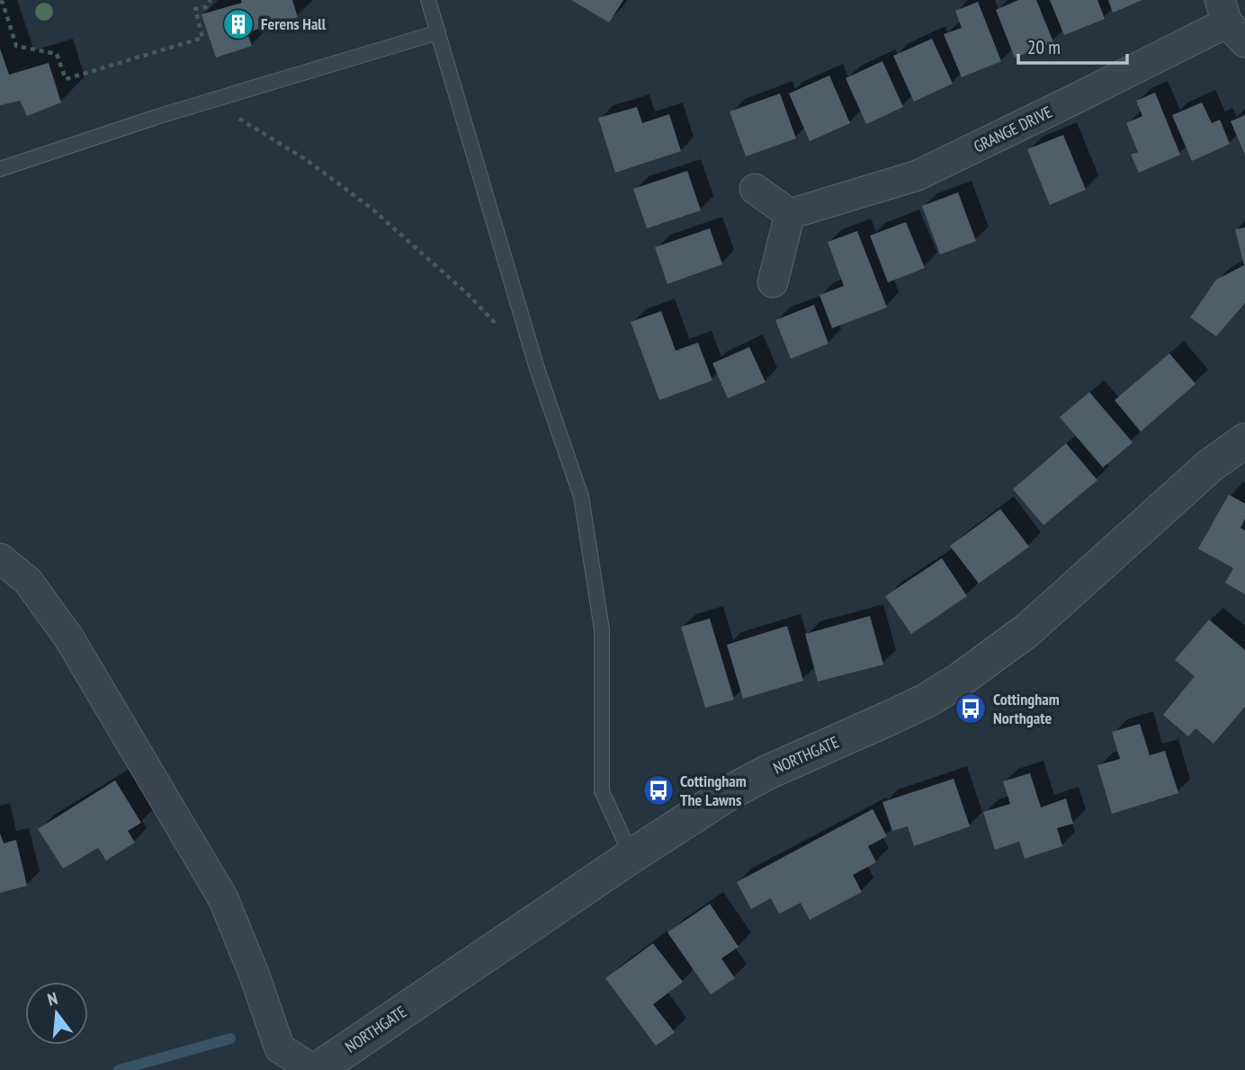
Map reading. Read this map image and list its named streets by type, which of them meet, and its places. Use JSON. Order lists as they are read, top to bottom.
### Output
{
  "streets": {
    "street": ["GRANGE DRIVE", "NORTHGATE"]
  },
  "places": {
    "building": ["Ferens Hall"],
    "bus stop": ["Cottingham Northgate", "Cottingham The Lawns"]
  },
  "scale_bar": "20 m",
  "north": "top"
}
